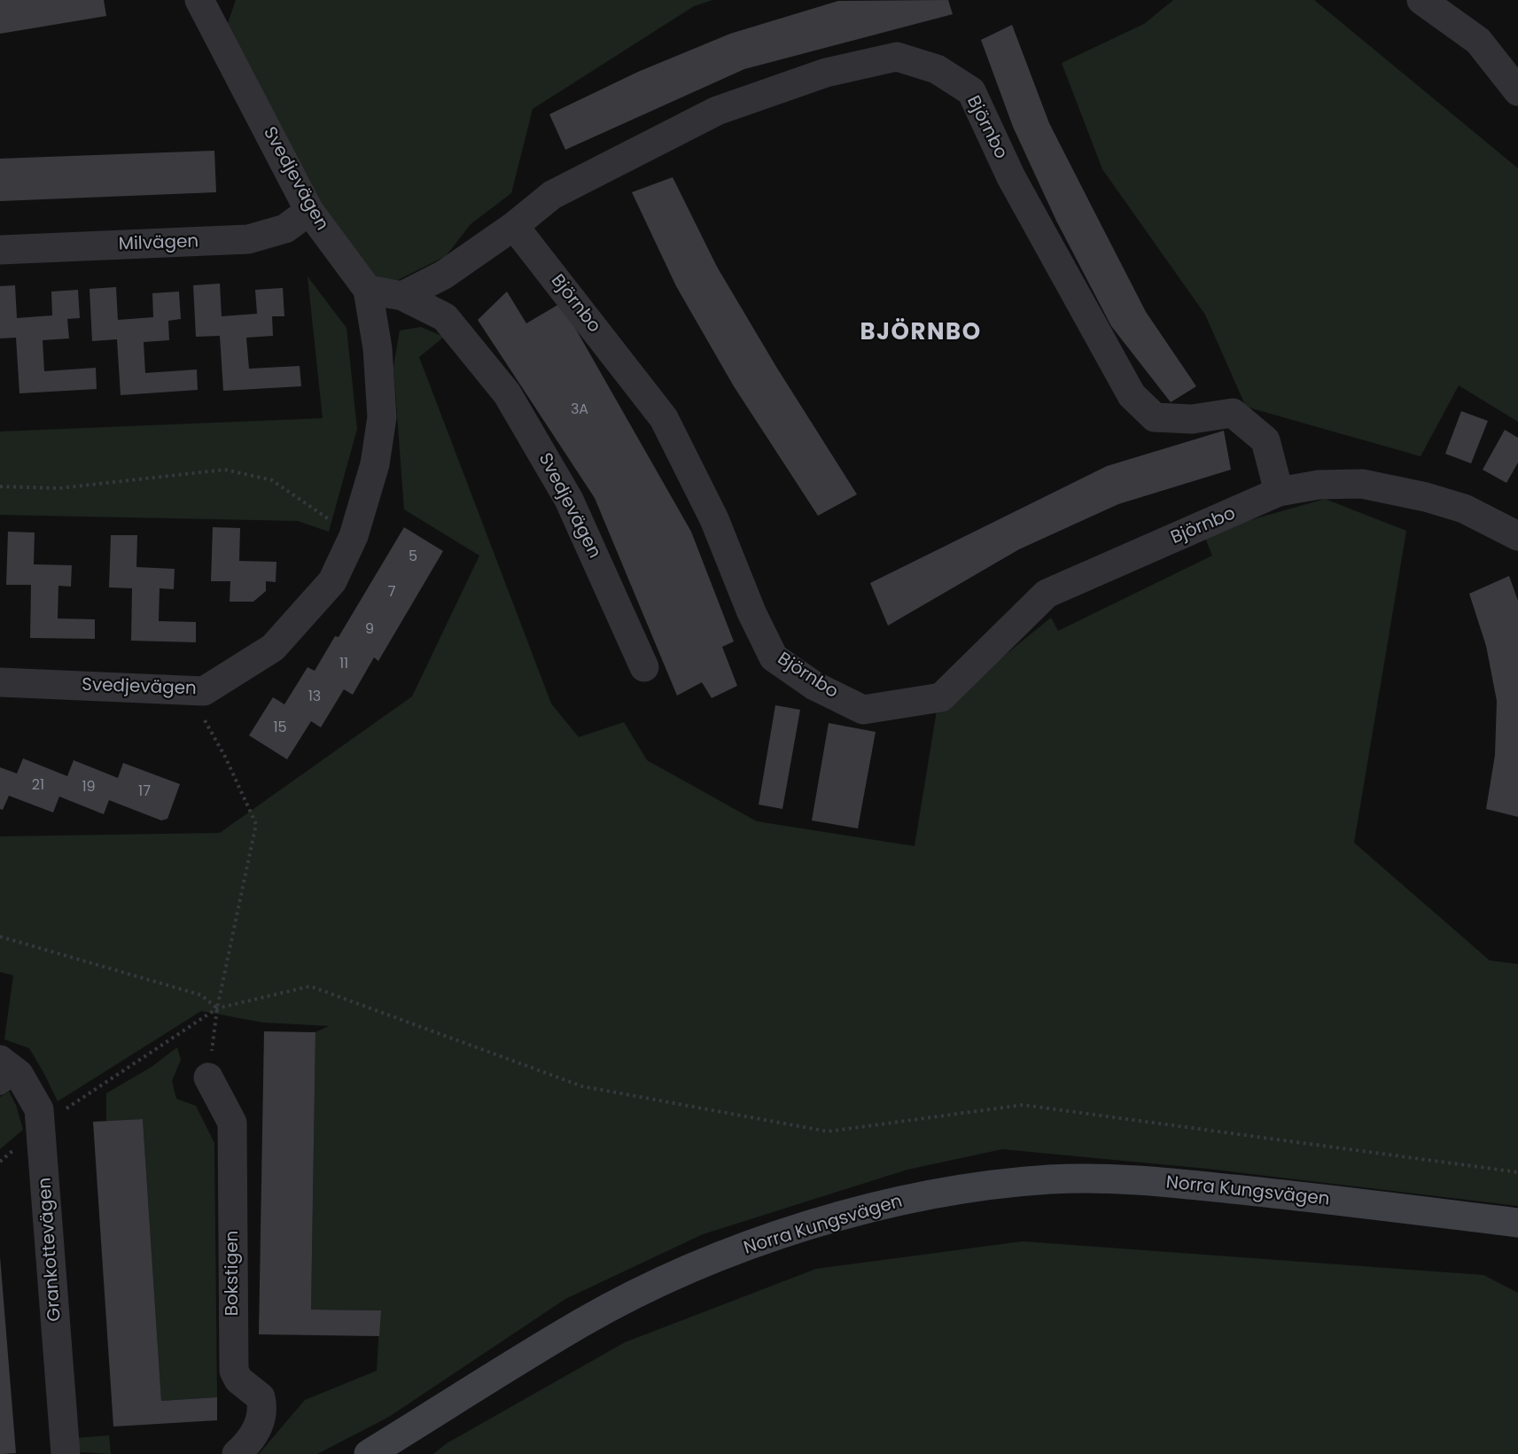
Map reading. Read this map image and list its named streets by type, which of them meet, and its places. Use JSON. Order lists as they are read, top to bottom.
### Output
{
  "streets": {
    "main road": ["Norra Kungsvägen"],
    "street": [
      "Björnbo",
      "Svedjevägen",
      "Milvägen",
      "Grankottevägen",
      "Bokstigen"
    ]
  },
  "crossings": [
    ["Björnbo", "Svedjevägen"],
    ["Svedjevägen", "Milvägen"]
  ],
  "districts": ["BJÖRNBO"],
  "house_numbers": [
    "3A",
    "5",
    "7",
    "9",
    "11",
    "13",
    "15",
    "21",
    "19",
    "17"
  ]
}
